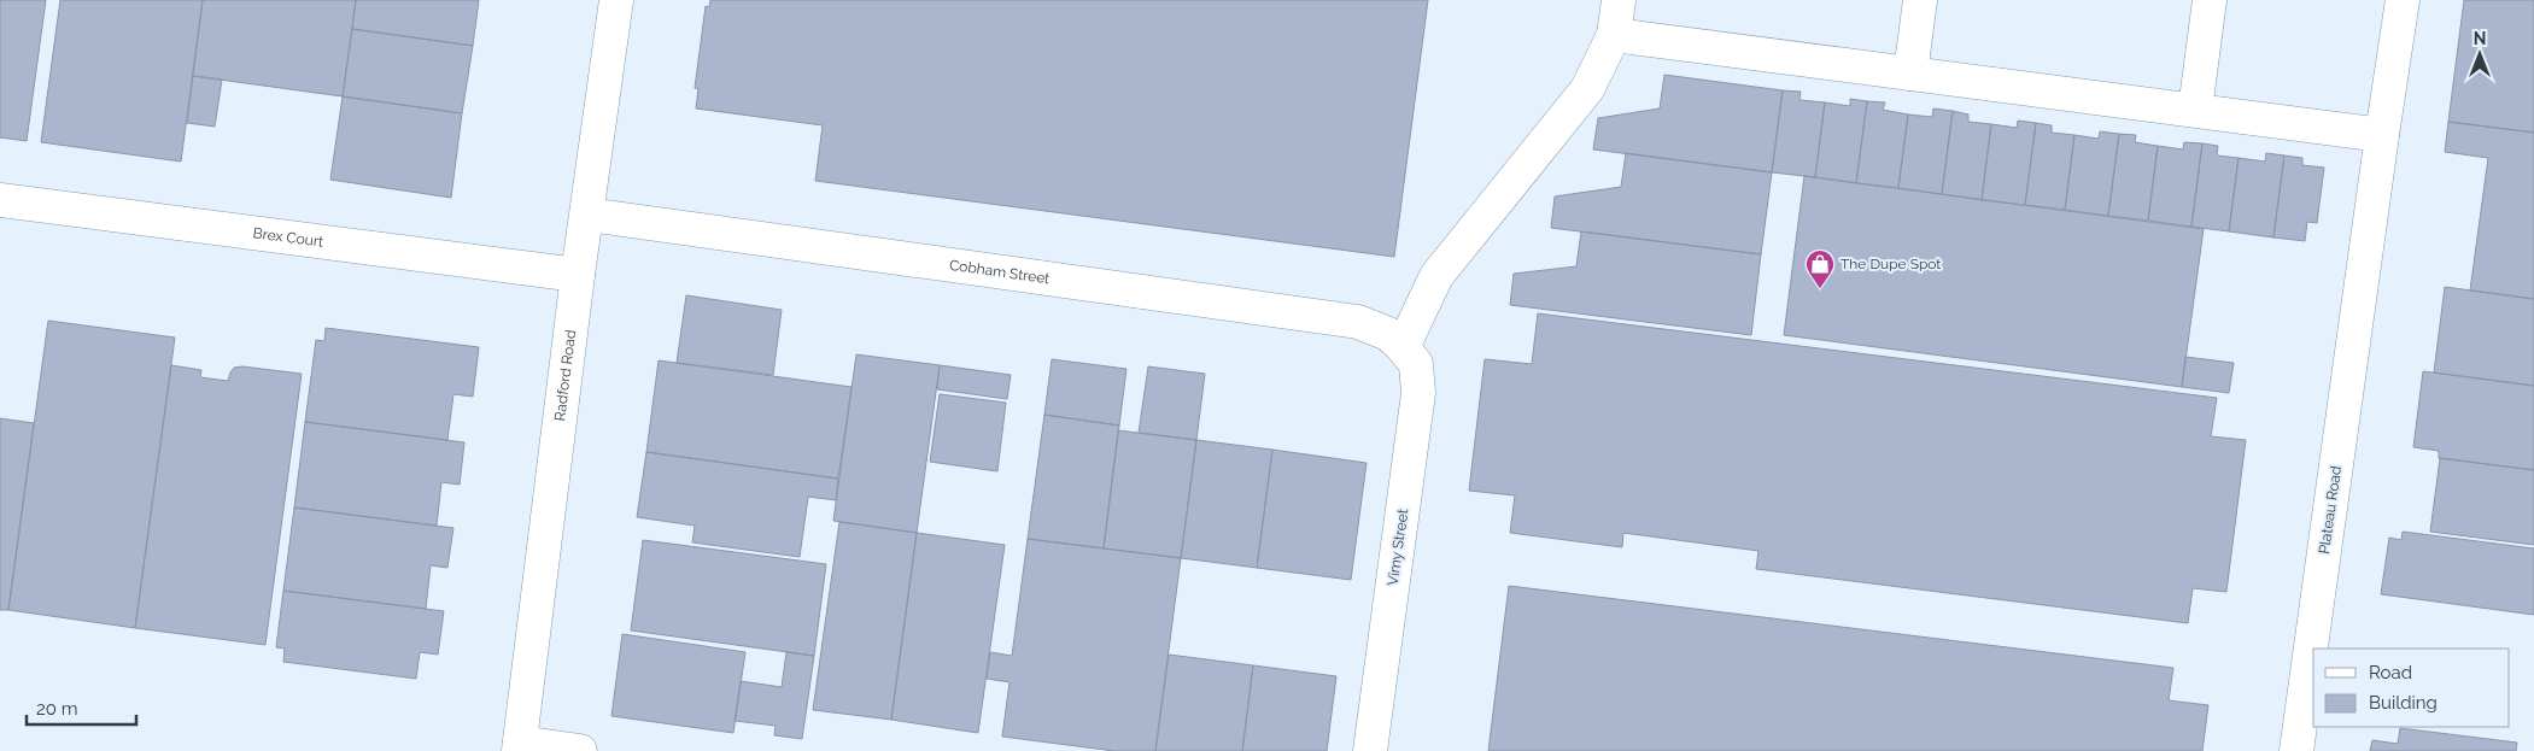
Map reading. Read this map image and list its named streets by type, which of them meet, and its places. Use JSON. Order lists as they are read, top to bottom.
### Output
{
  "streets": {
    "street": [
      "Brex Court",
      "Cobham Street",
      "Radford Road",
      "Plateau Road",
      "Vimy Street"
    ]
  },
  "crossings": [
    ["Brex Court", "Radford Road"],
    ["Cobham Street", "Radford Road"],
    ["Cobham Street", "Vimy Street"]
  ],
  "places": {
    "shop": ["The Dupe Spot"]
  },
  "legend": ["Road", "Building"],
  "scale_bar": "20 m",
  "north": "top"
}
